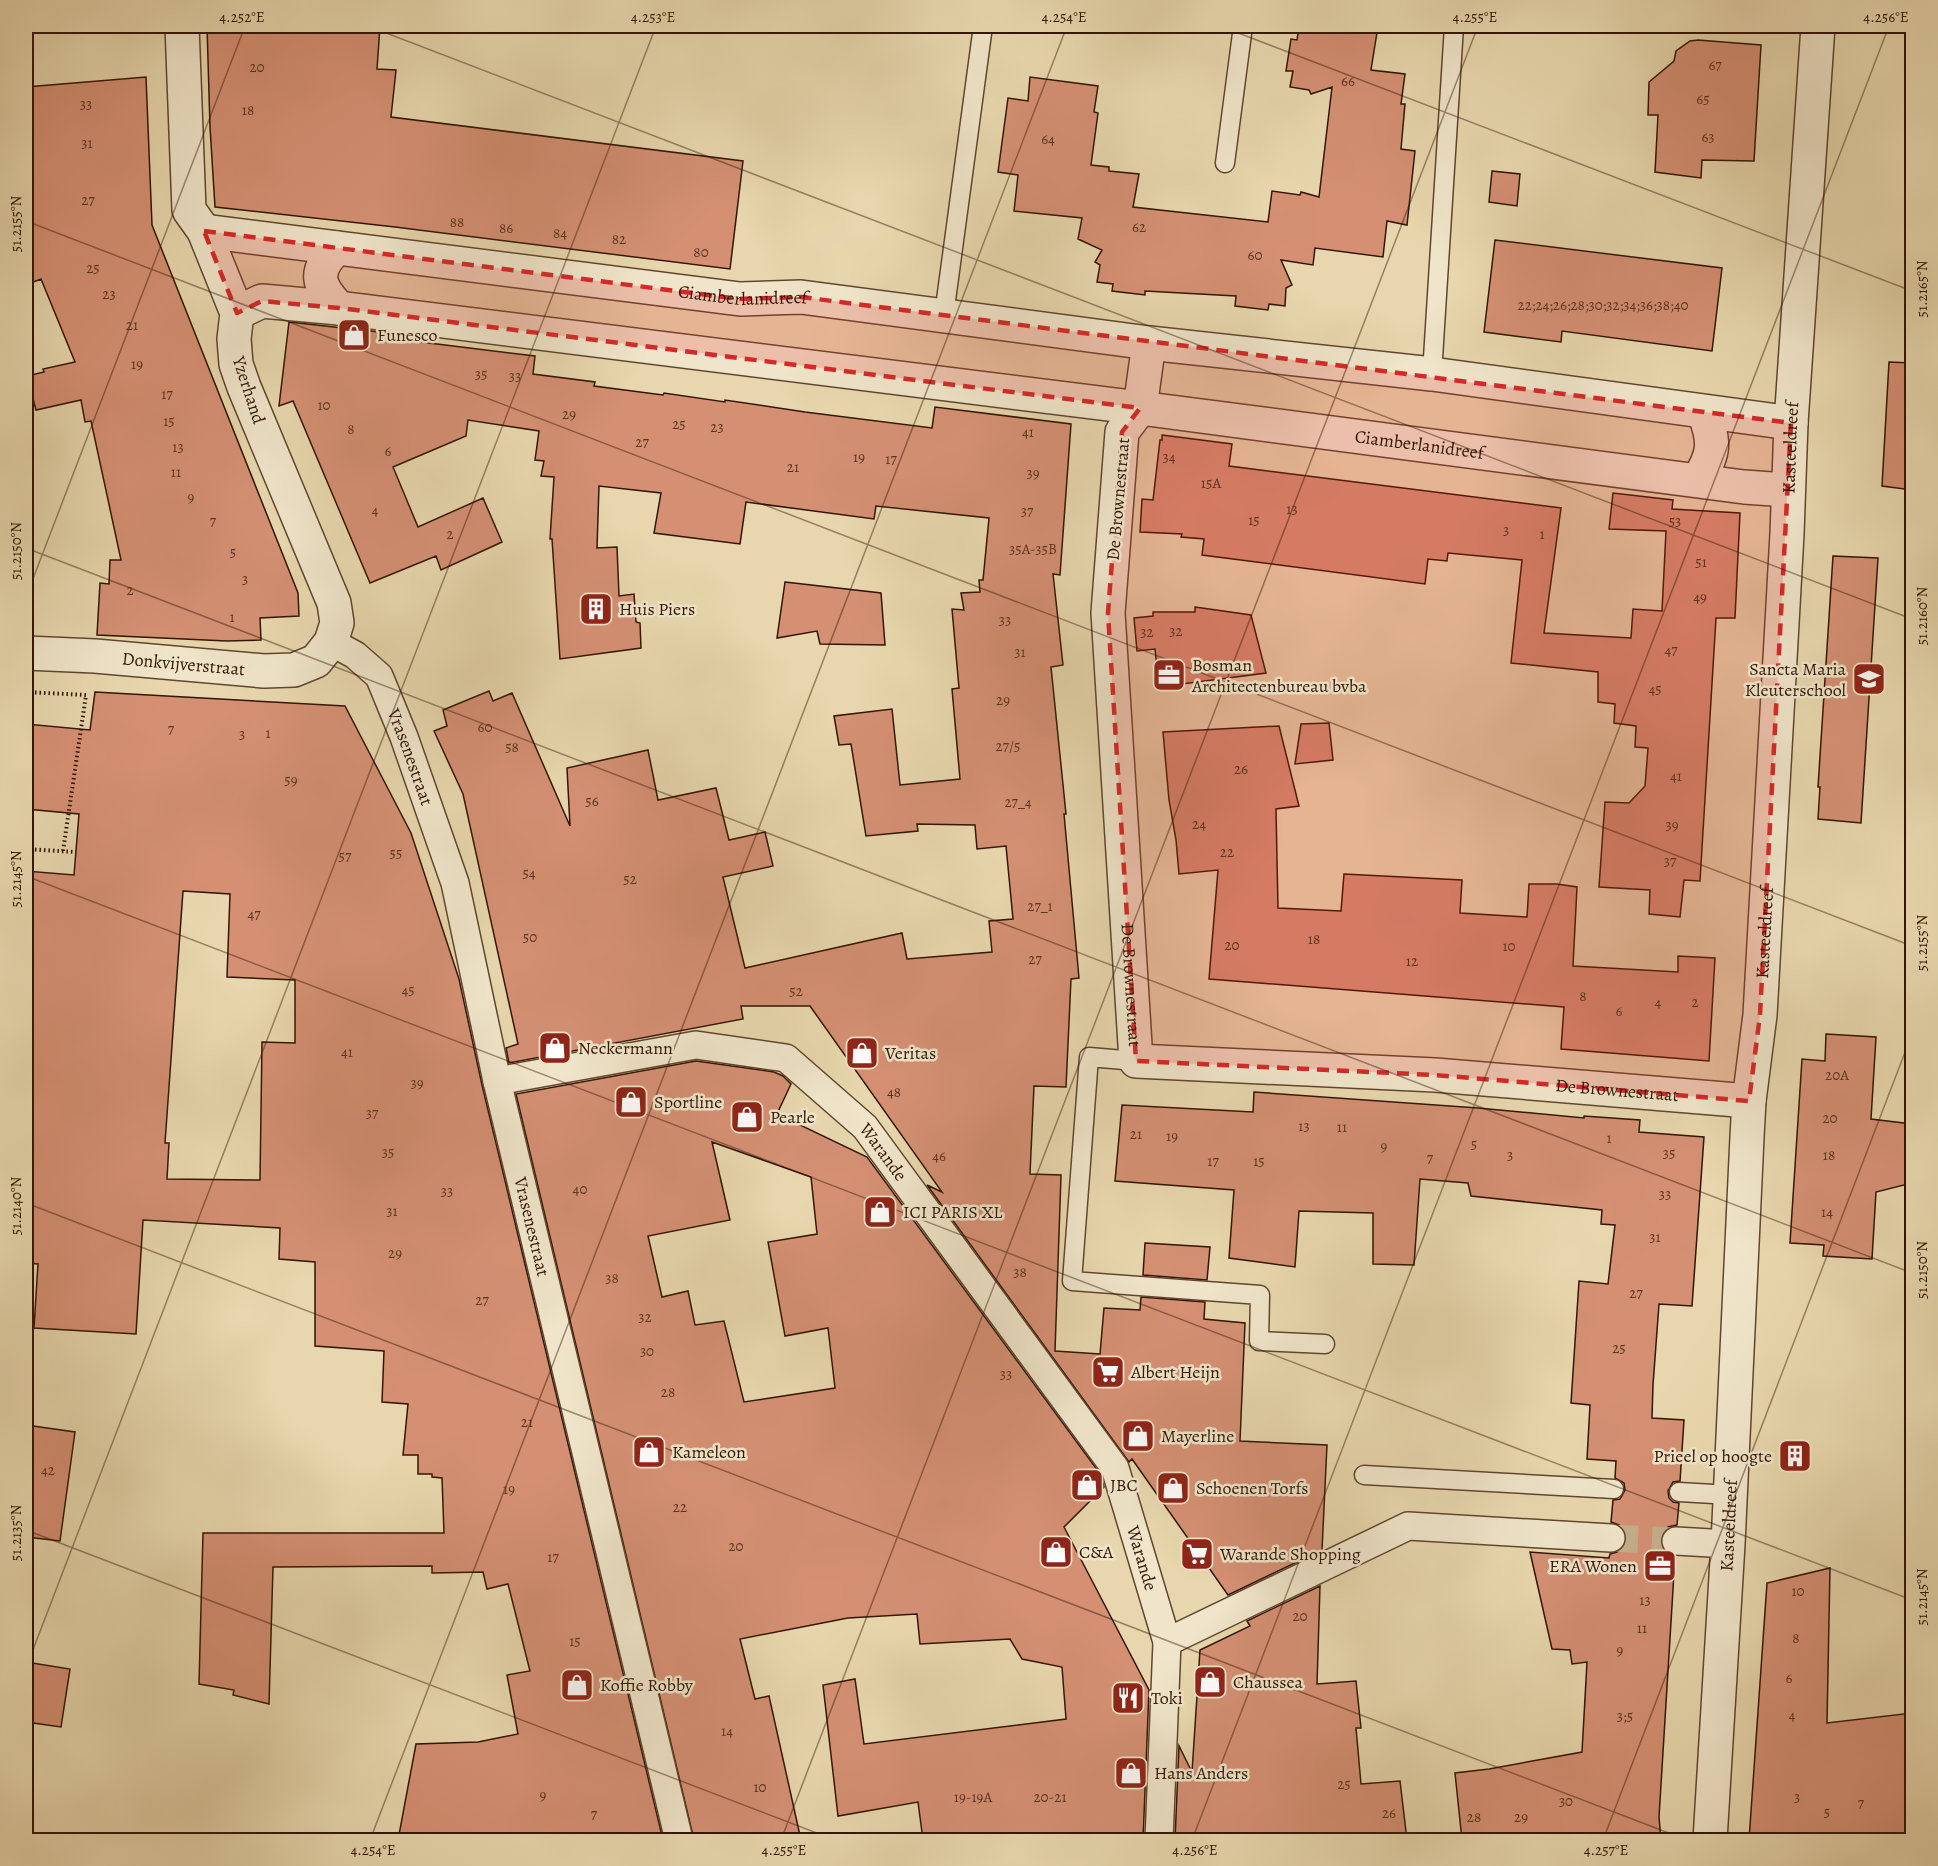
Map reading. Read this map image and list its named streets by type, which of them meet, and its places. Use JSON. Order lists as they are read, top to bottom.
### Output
{
  "streets": {
    "street": [
      "Ciamberlanidreef",
      "Yzerhand",
      "Kasteeldreef",
      "De Brownestraat",
      "Donkvijverstraat",
      "Vrasenestraat",
      "Warande"
    ]
  },
  "crossings": [
    ["Ciamberlanidreef", "Yzerhand"],
    ["Ciamberlanidreef", "Kasteeldreef"],
    ["Ciamberlanidreef", "De Brownestraat"],
    ["Yzerhand", "Donkvijverstraat"],
    ["Yzerhand", "Vrasenestraat"],
    ["Kasteeldreef", "De Brownestraat"],
    ["Donkvijverstraat", "Vrasenestraat"],
    ["Vrasenestraat", "Warande"]
  ],
  "places": {
    "shop": [
      "Funesco",
      "Neckermann",
      "Veritas",
      "Sportline",
      "Pearle",
      "ICI PARIS XL",
      "Mayerline",
      "Kameleon",
      "JBC",
      "Schoenen Torfs",
      "C&A",
      "Chaussea",
      "Koffie Robby",
      "Hans Anders"
    ],
    "building": ["Huis Piers", "Prieel op hoogte"],
    "office": ["Bosman Architectenbureau bvba", "ERA Wonen"],
    "school or university": ["Sancta Maria Kleuterschool"],
    "supermarket": ["Albert Heijn", "Warande Shopping"],
    "restaurant": ["Toki"]
  },
  "house_numbers": [
    "67",
    "20",
    "66",
    "65",
    "33",
    "18",
    "63",
    "64",
    "31",
    "27",
    "88",
    "62",
    "86",
    "84",
    "82",
    "80",
    "60",
    "25",
    "23",
    "22;24;26;28;30;32;34;36;38;40",
    "21",
    "19",
    "35",
    "33",
    "17",
    "10",
    "29",
    "15",
    "25",
    "23",
    "8",
    "41",
    "27",
    "13",
    "6",
    "19",
    "34",
    "17",
    "21",
    "11",
    "39",
    "15A",
    "9",
    "13",
    "4",
    "37",
    "15",
    "7",
    "53",
    "3",
    "2",
    "1",
    "35A-35B",
    "5",
    "51",
    "3",
    "2",
    "49",
    "1",
    "33",
    "32",
    "32",
    "47",
    "31",
    "45",
    "29",
    "60",
    "7",
    "1",
    "3",
    "27/5",
    "58",
    "26",
    "41",
    "59",
    "56",
    "27_4",
    "24",
    "39",
    "22",
    "55",
    "57",
    "37",
    "54",
    "52",
    "27_1",
    "47",
    "50",
    "18",
    "20",
    "10",
    "27",
    "12",
    "45",
    "52",
    "8",
    "4",
    "2",
    "6",
    "41",
    "20A",
    "39",
    "48",
    "37",
    "20",
    "13",
    "11",
    "21",
    "19",
    "1",
    "5",
    "9",
    "35",
    "35",
    "3",
    "18",
    "46",
    "7",
    "17",
    "15",
    "40",
    "33",
    "33",
    "31",
    "14",
    "31",
    "29",
    "38",
    "38",
    "27",
    "27",
    "32",
    "25",
    "30",
    "33",
    "28",
    "21",
    "42",
    "19",
    "22",
    "20",
    "17",
    "10",
    "13",
    "20",
    "11",
    "8",
    "15",
    "9",
    "6",
    "4",
    "3;5",
    "14",
    "25",
    "10",
    "9",
    "19-19A",
    "20-21",
    "3",
    "30",
    "7",
    "5",
    "26",
    "7",
    "28",
    "29"
  ],
  "coordinates": [
    "4.252°E",
    "4.253°E",
    "4.254°E",
    "4.255°E",
    "4.256°E",
    "51.2155°N",
    "51.2165°N",
    "51.2150°N",
    "51.2160°N",
    "51.2145°N",
    "51.2140°N",
    "51.2135°N",
    "4.257°E"
  ]
}
